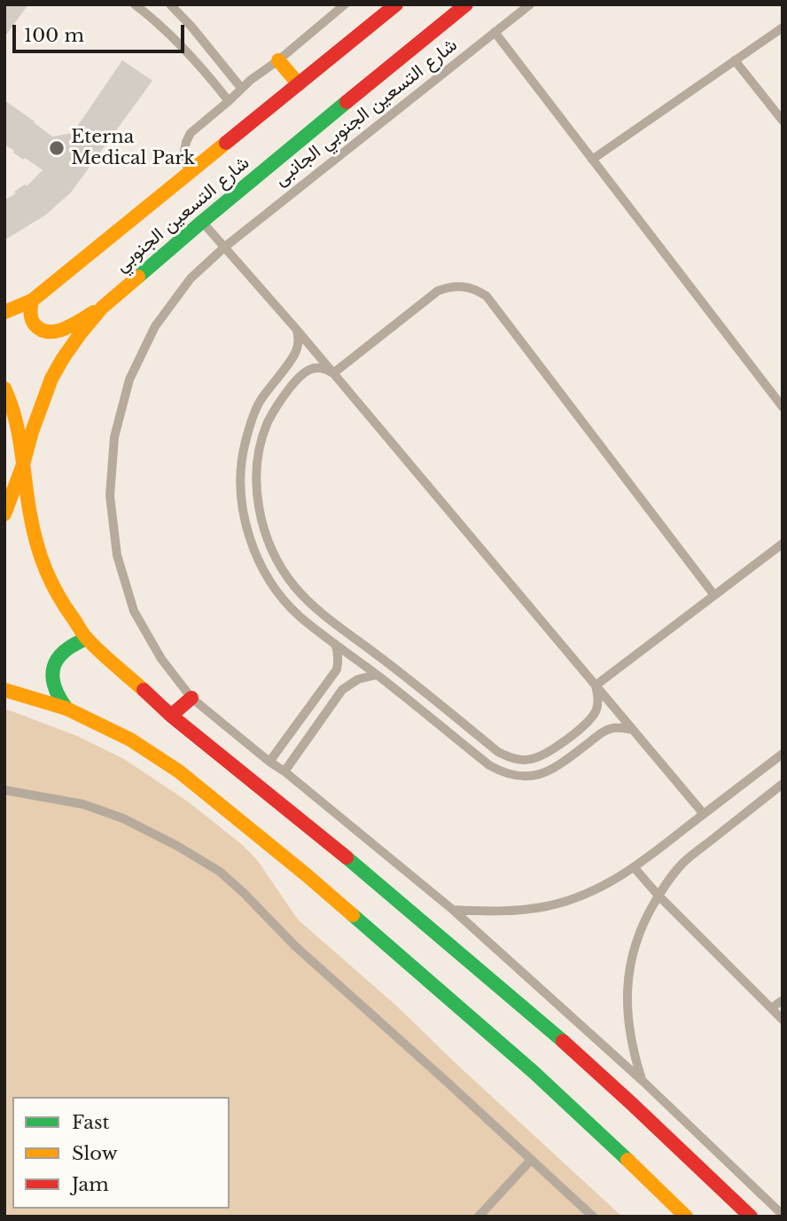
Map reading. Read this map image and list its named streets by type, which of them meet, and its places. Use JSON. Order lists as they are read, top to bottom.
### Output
{
  "streets": {
    "street": ["شارع التسعين الجنوبي الجانبى", "شارع التسعين الجنوبي"]
  },
  "places": ["Eterna Medical Park"],
  "legend": ["Fast", "Slow", "Jam"],
  "scale_bar": "100 m"
}
